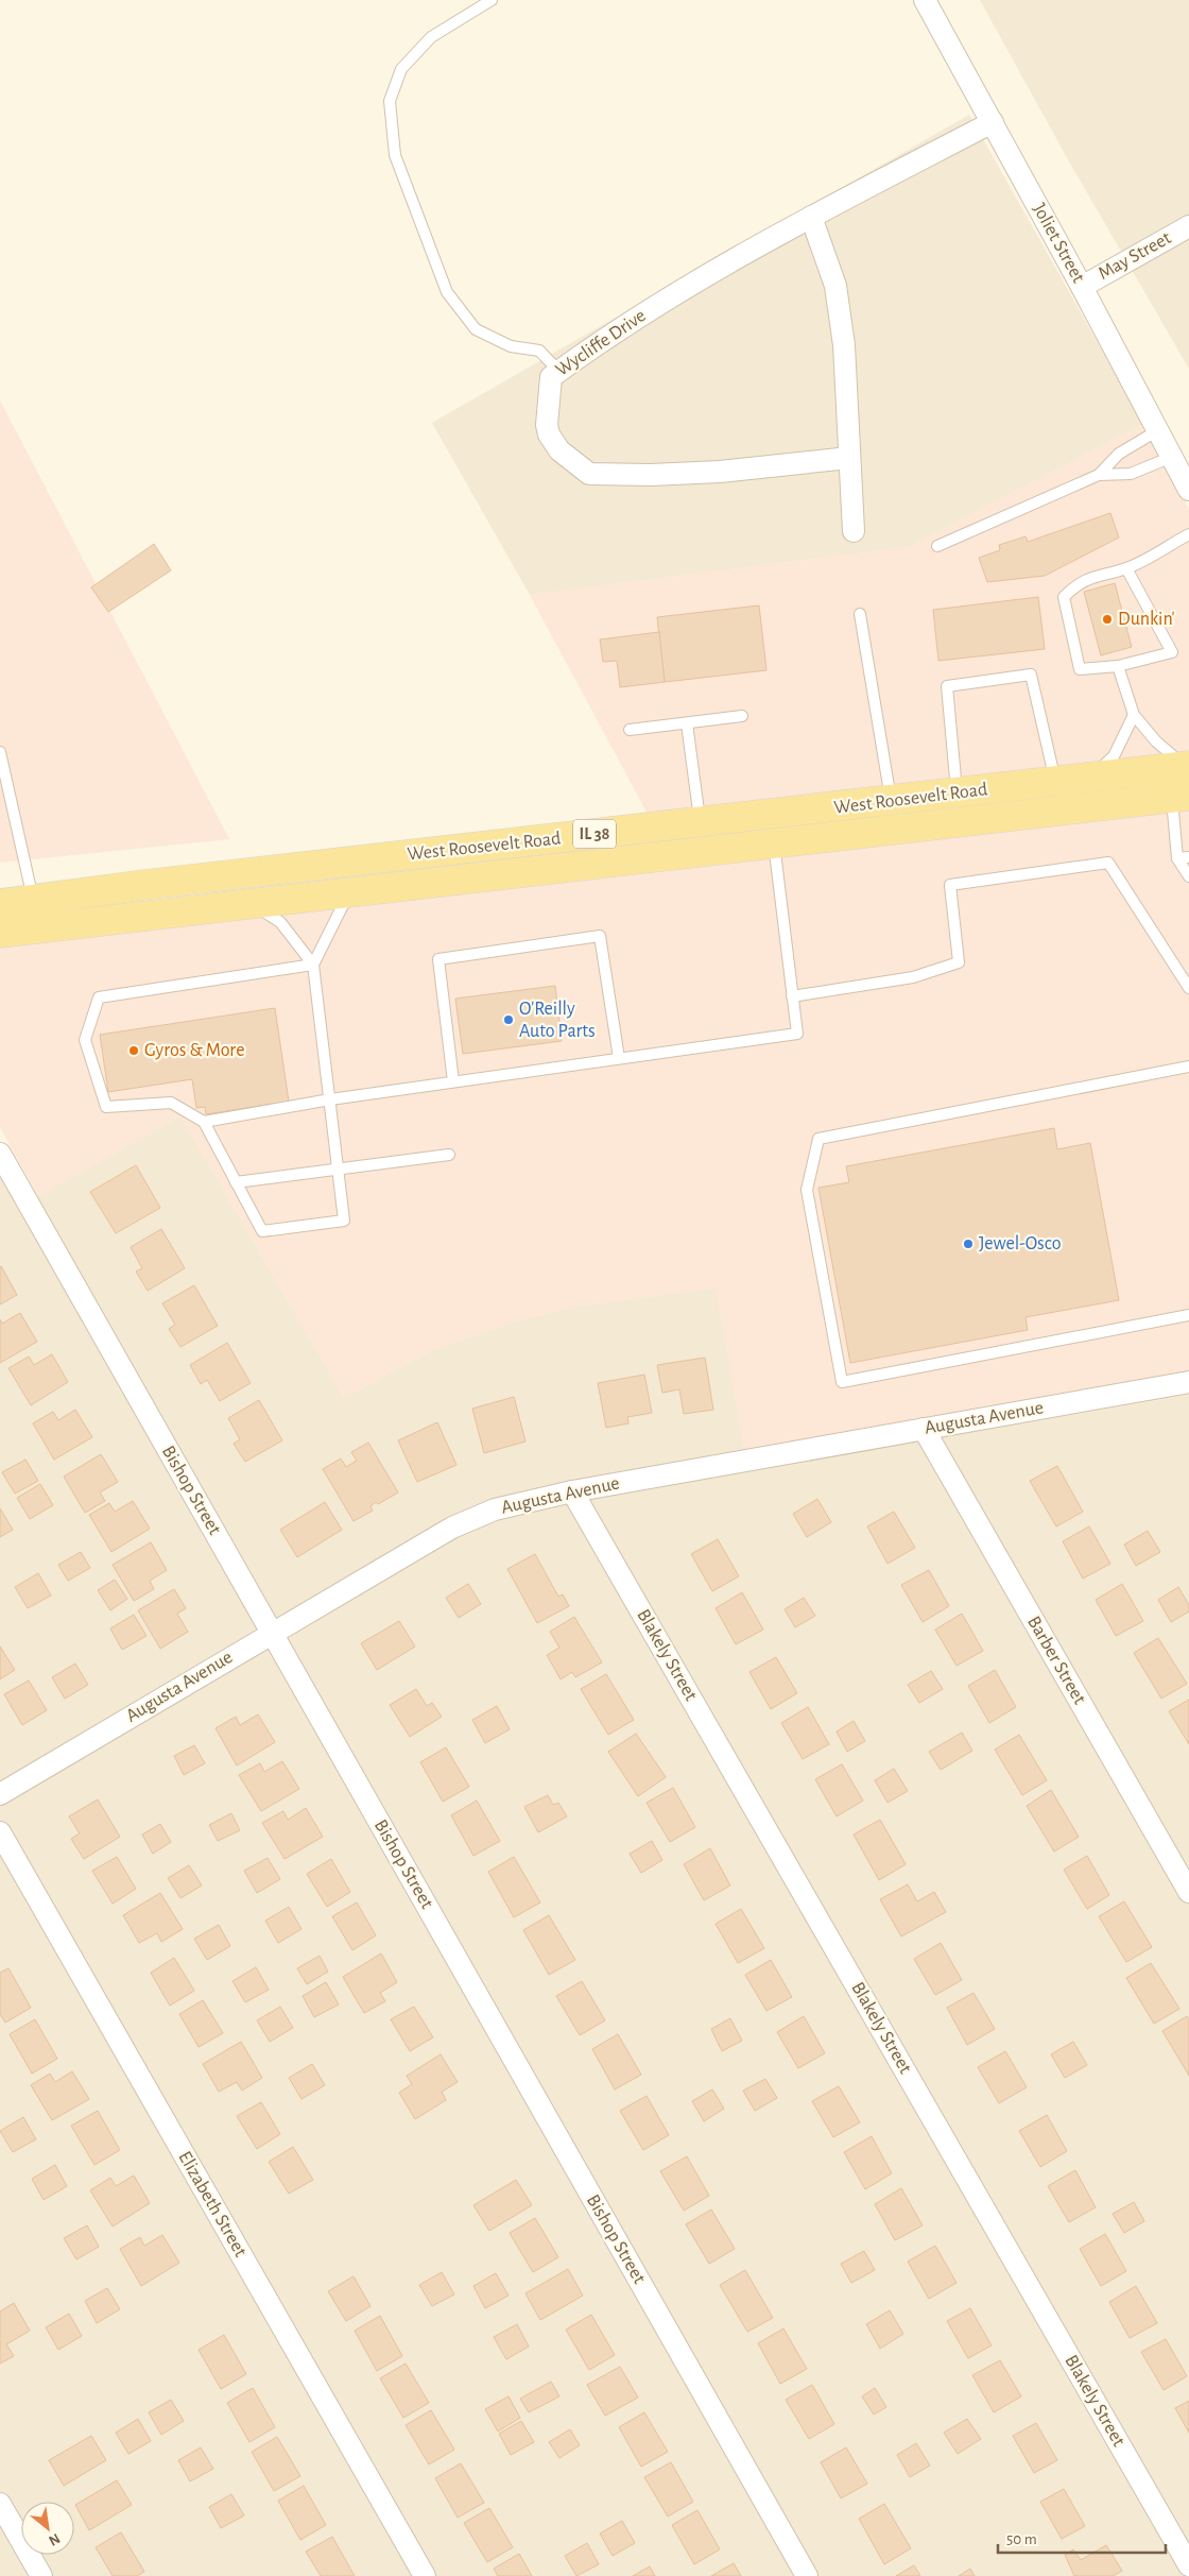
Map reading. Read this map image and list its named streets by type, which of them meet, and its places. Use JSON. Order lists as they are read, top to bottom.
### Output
{
  "streets": {
    "main road": ["West Roosevelt Road", "IL 38"],
    "street": [
      "Joliet Street",
      "May Street",
      "Wycliffe Drive",
      "Augusta Avenue",
      "Bishop Street",
      "Blakely Street",
      "Barber Street",
      "Elizabeth Street"
    ]
  },
  "crossings": [
    ["Joliet Street", "May Street"],
    ["Joliet Street", "Wycliffe Drive"],
    ["Augusta Avenue", "Bishop Street"],
    ["Augusta Avenue", "Blakely Street"],
    ["Augusta Avenue", "Barber Street"]
  ],
  "places": [
    "Dunkin'",
    "O'Reilly Auto Parts",
    "Gyros & More",
    "Jewel-Osco"
  ],
  "scale_bar": "50 m",
  "north": "bottom right"
}
